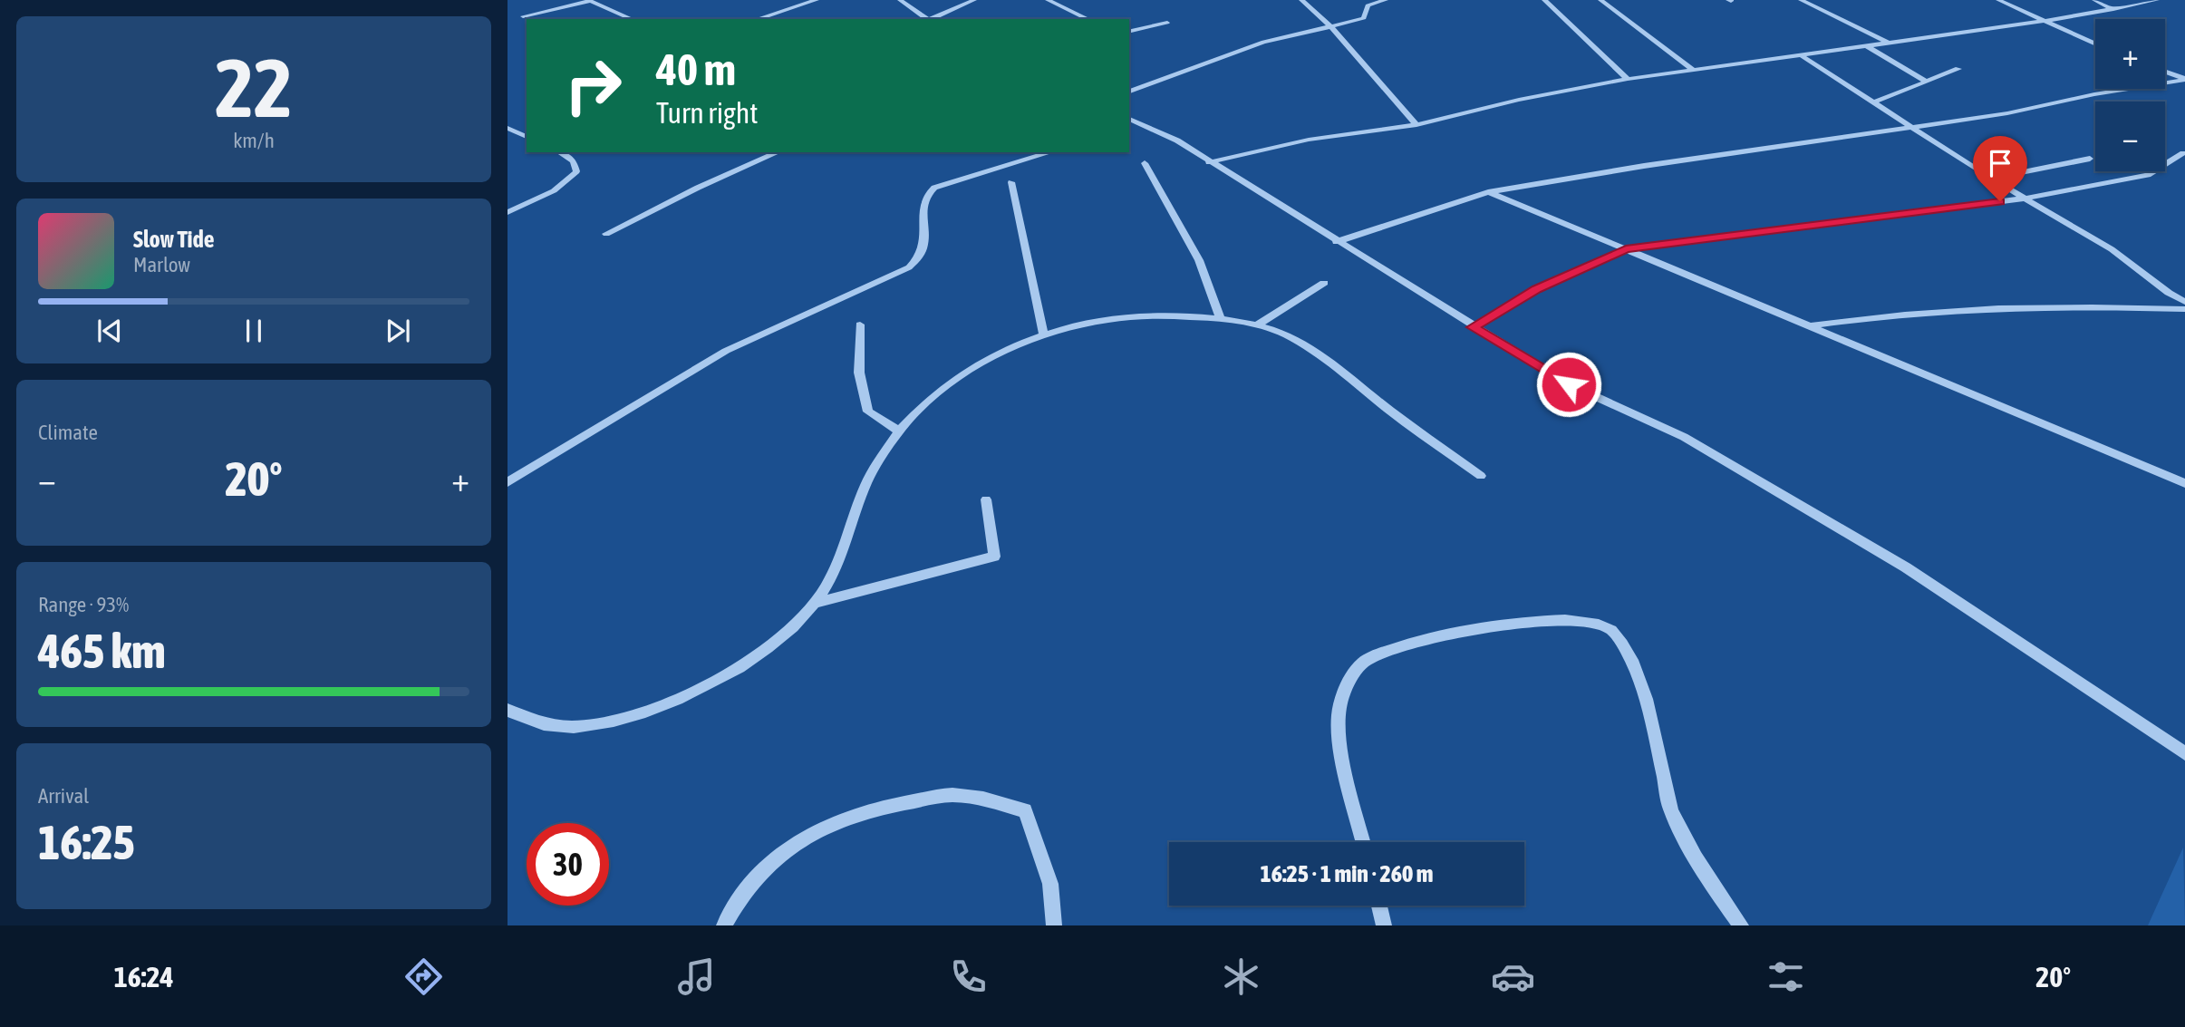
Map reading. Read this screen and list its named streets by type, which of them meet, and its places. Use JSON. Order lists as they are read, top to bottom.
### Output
{
  "page": {
    "tile": [
      ["22", "km/h"],
      "Climate",
      ["Range · 93%", "465 km"],
      ["Arrival", "16:25"]
    ],
    "map_buttons": ["+", "−"],
    "turn": ["40 m", "Turn right"],
    "song": ["Slow Tide", "Marlow"],
    "heat": ["−", "20°", "+"],
    "limit": "30",
    "trip": "16:25 · 1 min · 260 m",
    "tabs": ["16:24", "20°"]
  }
}
